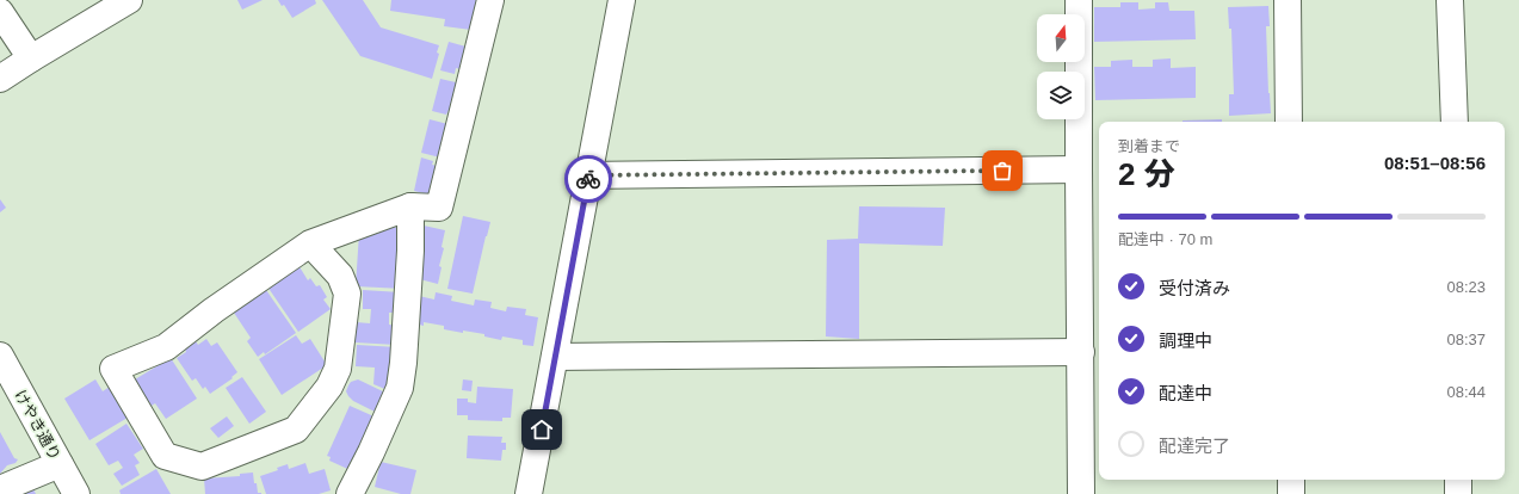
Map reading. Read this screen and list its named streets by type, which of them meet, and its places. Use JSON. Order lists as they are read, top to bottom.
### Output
{
  "streets": {
    "street": ["けやき通り"]
  },
  "north": "top",
  "page": {
    "heading": ["2 分", "到着まで", "08:51–08:56"],
    "bar": "配達中 · 70 m",
    "list": [
      ["受付済み", "08:23"],
      ["調理中", "08:37"],
      ["配達中", "08:44"],
      "配達完了"
    ]
  }
}
